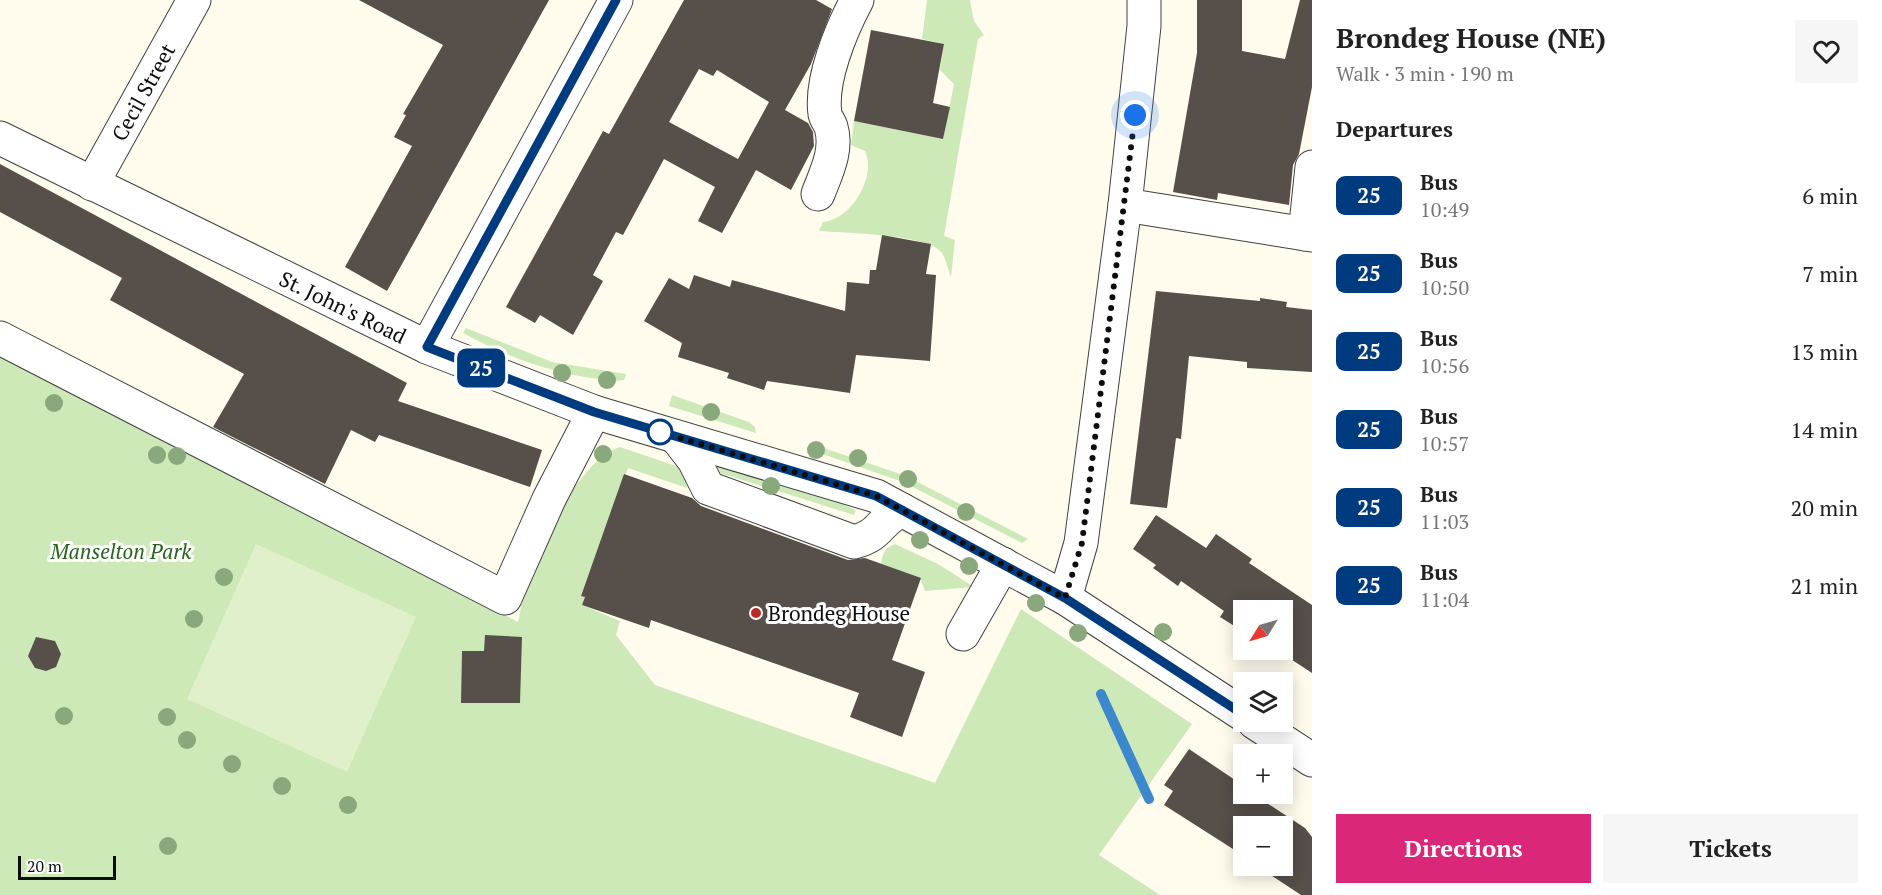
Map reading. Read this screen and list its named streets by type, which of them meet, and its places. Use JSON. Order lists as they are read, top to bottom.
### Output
{
  "streets": {
    "street": ["Cecil Street", "St. John's Road"]
  },
  "crossings": [
    ["Cecil Street", "St. John's Road"]
  ],
  "parks": ["Manselton Park"],
  "places": ["Brondeg House"],
  "lines": ["bus line 25"],
  "scale_bar": "20 m",
  "north": "bottom left",
  "page": {
    "on_map": "25",
    "heading": [
      ["Brondeg House (NE)", "Walk · 3 min · 190 m"],
      "Departures"
    ],
    "list": [
      {
        "mark": "25",
        "name": "Bus",
        "note": "10:49",
        "value": "6 min"
      },
      {
        "mark": "25",
        "name": "Bus",
        "note": "10:50",
        "value": "7 min"
      },
      {
        "mark": "25",
        "name": "Bus",
        "note": "10:56",
        "value": "13 min"
      },
      {
        "mark": "25",
        "name": "Bus",
        "note": "10:57",
        "value": "14 min"
      },
      {
        "mark": "25",
        "name": "Bus",
        "note": "11:03",
        "value": "20 min"
      },
      {
        "mark": "25",
        "name": "Bus",
        "note": "11:04",
        "value": "21 min"
      }
    ],
    "map_buttons": ["+", "−"],
    "buttons": ["Directions", "Tickets"],
    "scale": "20 m"
  }
}
